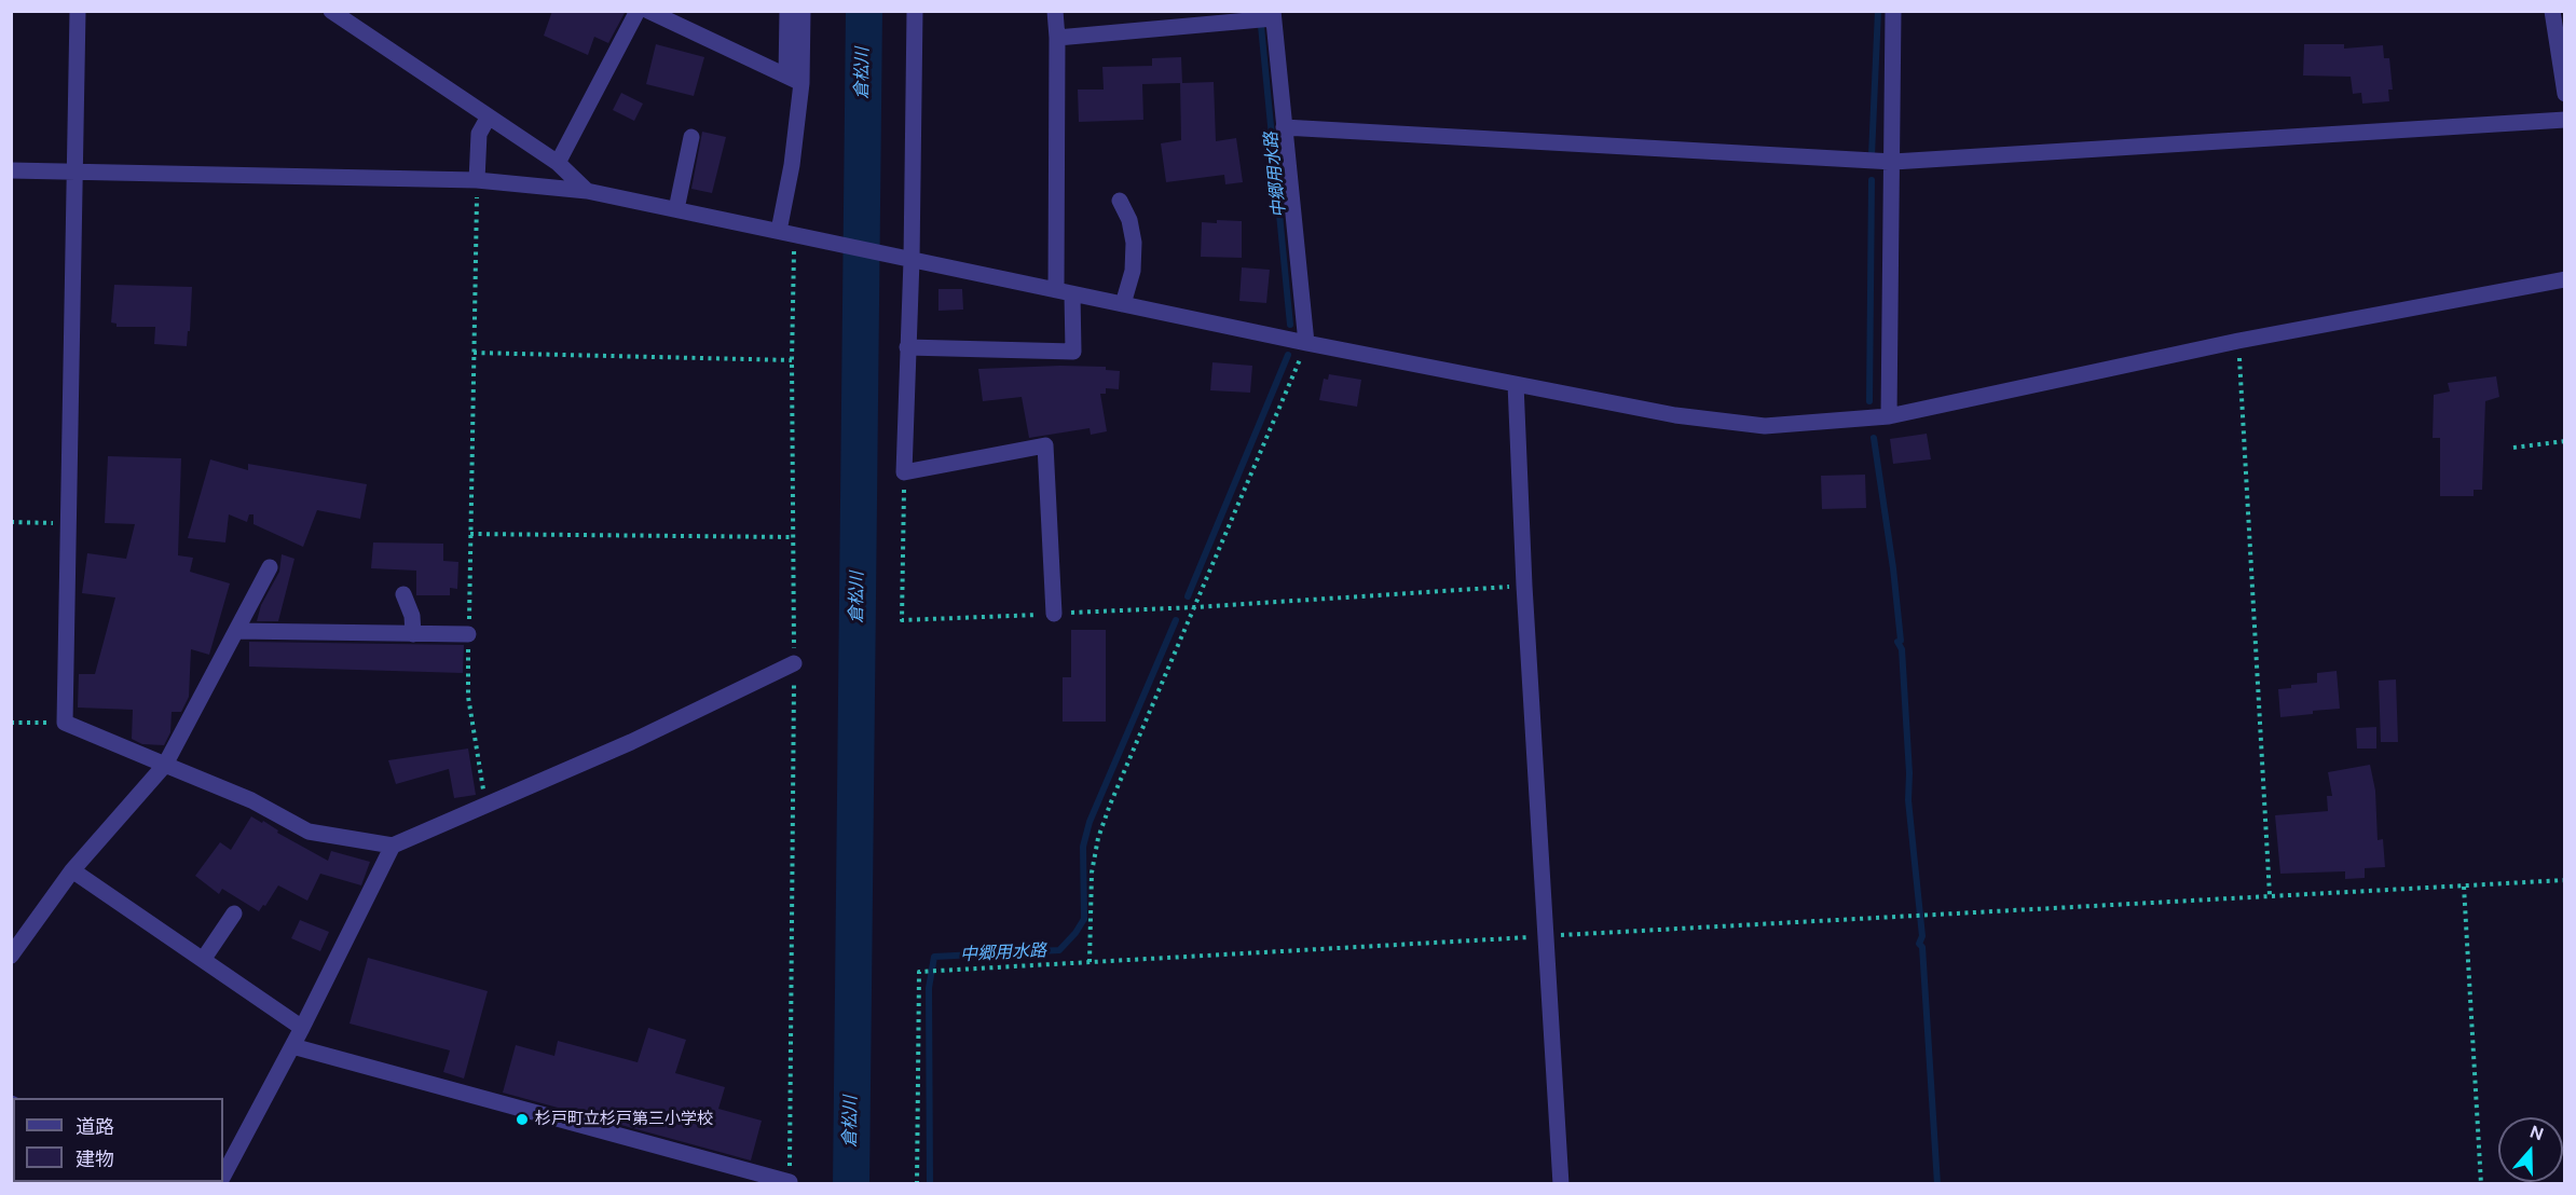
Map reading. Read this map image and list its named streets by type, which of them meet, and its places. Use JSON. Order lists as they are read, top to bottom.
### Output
{
  "water": ["倉松川", "中郷用水路"],
  "places": ["杉戸町立杉戸第三小学校"],
  "legend": ["道路", "建物"],
  "north": "top"
}
